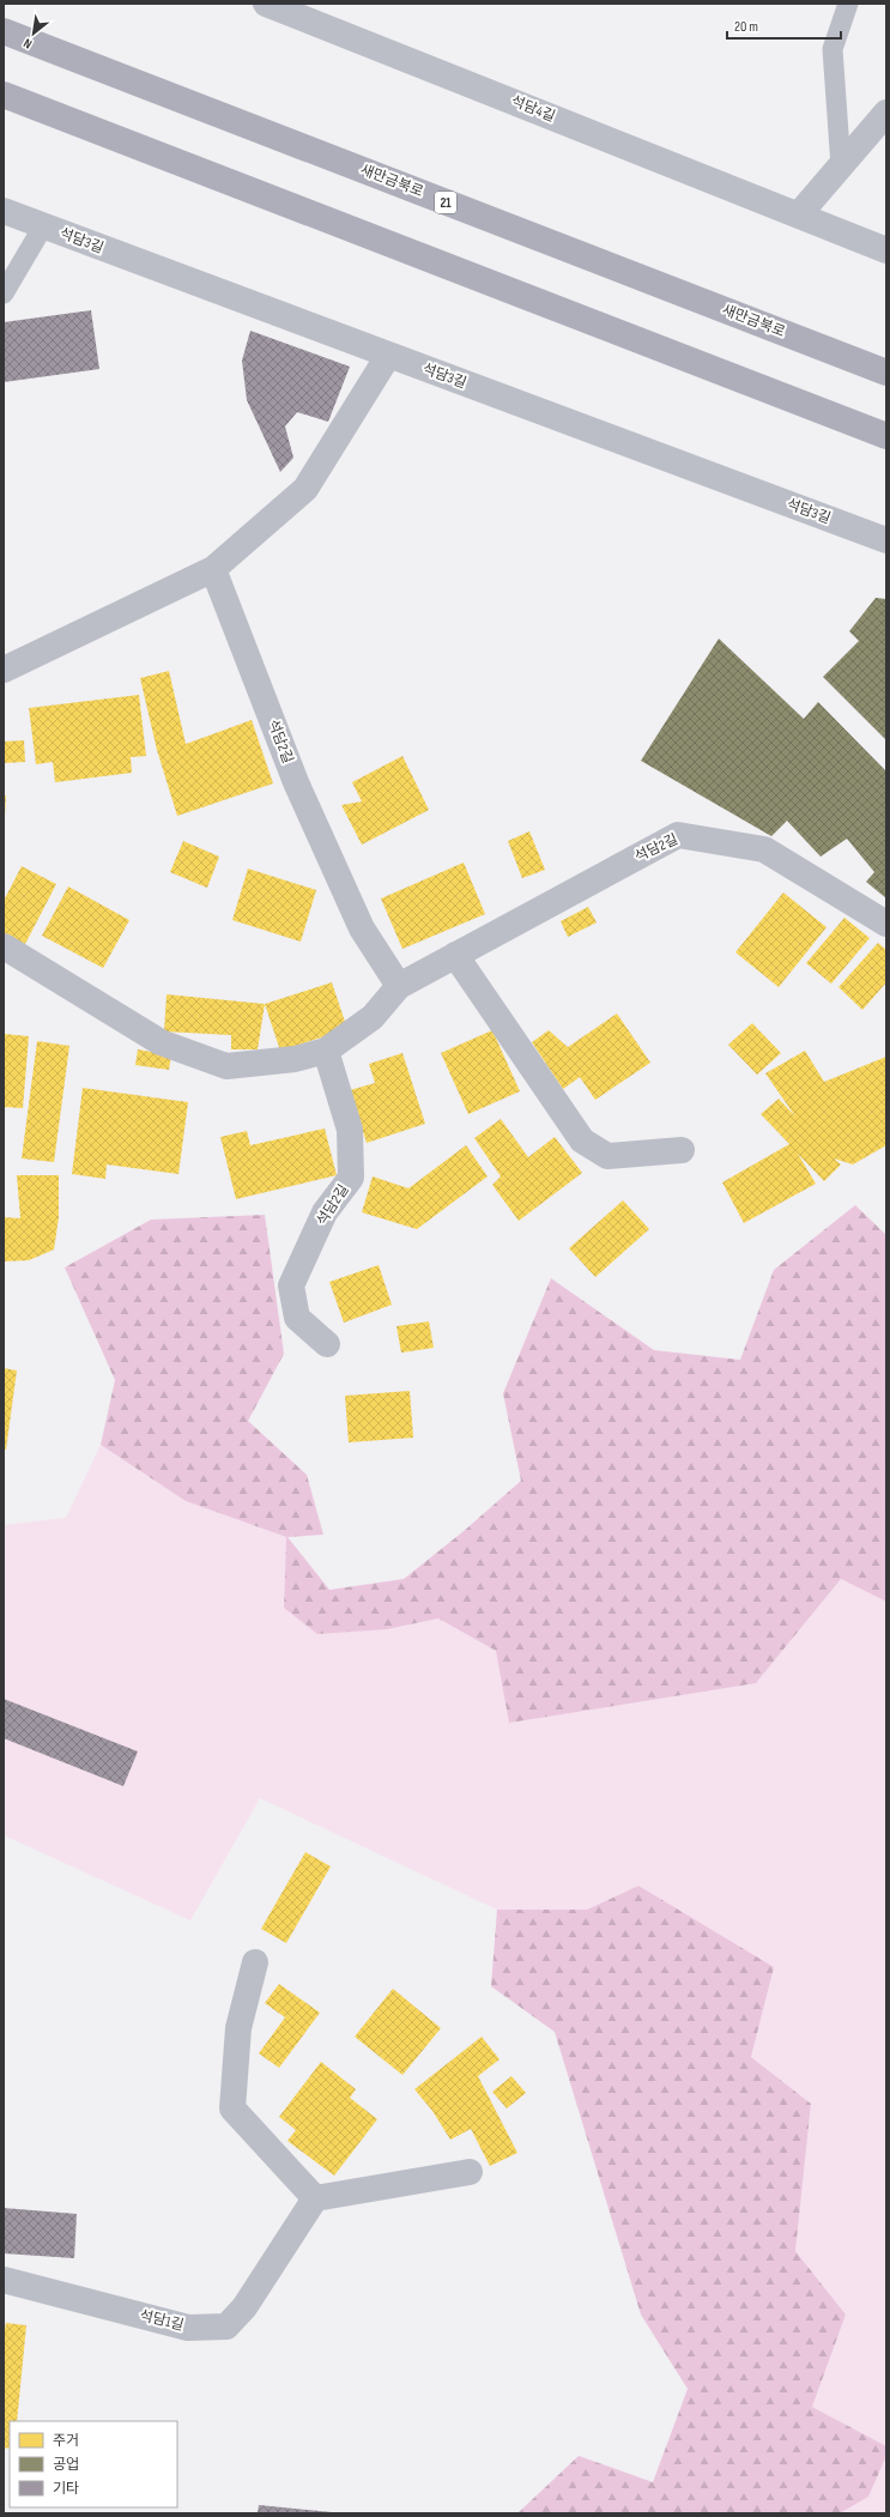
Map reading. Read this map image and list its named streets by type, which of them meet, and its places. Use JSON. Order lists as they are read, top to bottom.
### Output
{
  "streets": {
    "highway": ["새만금북로", "21"],
    "street": [
      "석담4길",
      "석담3길",
      "석담2길",
      "석담1길"
    ]
  },
  "legend": ["주거", "공업", "기타"],
  "scale_bar": "20 m",
  "north": "bottom left"
}
